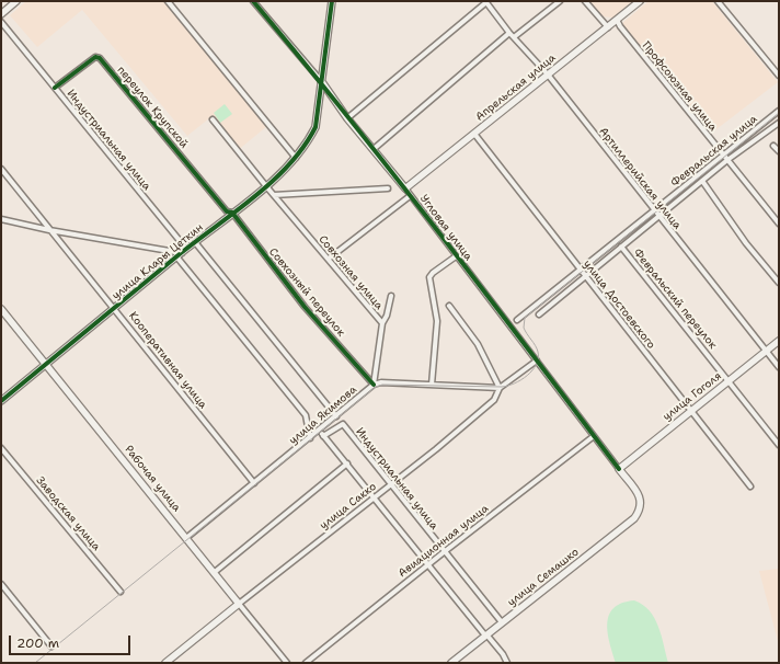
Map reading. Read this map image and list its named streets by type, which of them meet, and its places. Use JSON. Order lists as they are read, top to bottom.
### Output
{
  "streets": {
    "street": [
      "Профсоюзная улица",
      "Апрельская улица",
      "переулок Крупской",
      "Индустриальная улица",
      "Февральская улица",
      "Артиллерийская улица",
      "Угловая улица",
      "улица Клары Цеткин",
      "Совхозная улица",
      "Совхозный переулок",
      "Февральский переулок",
      "улица Достоевского",
      "Кооперативная улица",
      "улица Гоголя",
      "улица Якимова",
      "Рабочая улица",
      "улица Сакко",
      "Заводская улица",
      "Авиационная улица",
      "улица Семашко"
    ]
  },
  "crossings": [
    ["Профсоюзная улица", "Апрельская улица"],
    ["Профсоюзная улица", "Февральская улица"],
    ["Апрельская улица", "Артиллерийская улица"],
    ["Апрельская улица", "Угловая улица"],
    ["Апрельская улица", "улица Достоевского"],
    ["переулок Крупской", "Индустриальная улица"],
    ["переулок Крупской", "улица Клары Цеткин"],
    ["переулок Крупской", "Совхозный переулок"],
    ["Индустриальная улица", "улица Клары Цеткин"],
    ["Индустриальная улица", "улица Якимова"],
    ["Индустриальная улица", "улица Сакко"],
    ["Индустриальная улица", "Авиационная улица"],
    ["Индустриальная улица", "улица Семашко"],
    ["Февральская улица", "Артиллерийская улица"],
    ["Февральская улица", "улица Достоевского"],
    ["Артиллерийская улица", "улица Гоголя"],
    ["Угловая улица", "улица Клары Цеткин"],
    ["Угловая улица", "улица Гоголя"],
    ["Угловая улица", "улица Сакко"],
    ["Угловая улица", "Авиационная улица"],
    ["Угловая улица", "улица Семашко"],
    ["улица Клары Цеткин", "Совхозная улица"],
    ["улица Клары Цеткин", "Совхозный переулок"],
    ["улица Клары Цеткин", "Кооперативная улица"],
    ["улица Клары Цеткин", "Рабочая улица"],
    ["Совхозная улица", "Совхозный переулок"],
    ["Совхозная улица", "улица Якимова"],
    ["Совхозный переулок", "улица Якимова"],
    ["Февральский переулок", "улица Гоголя"],
    ["улица Достоевского", "улица Гоголя"],
    ["Кооперативная улица", "улица Якимова"],
    ["улица Якимова", "Рабочая улица"],
    ["Рабочая улица", "улица Сакко"]
  ],
  "scale_bar": "200 m"
}
